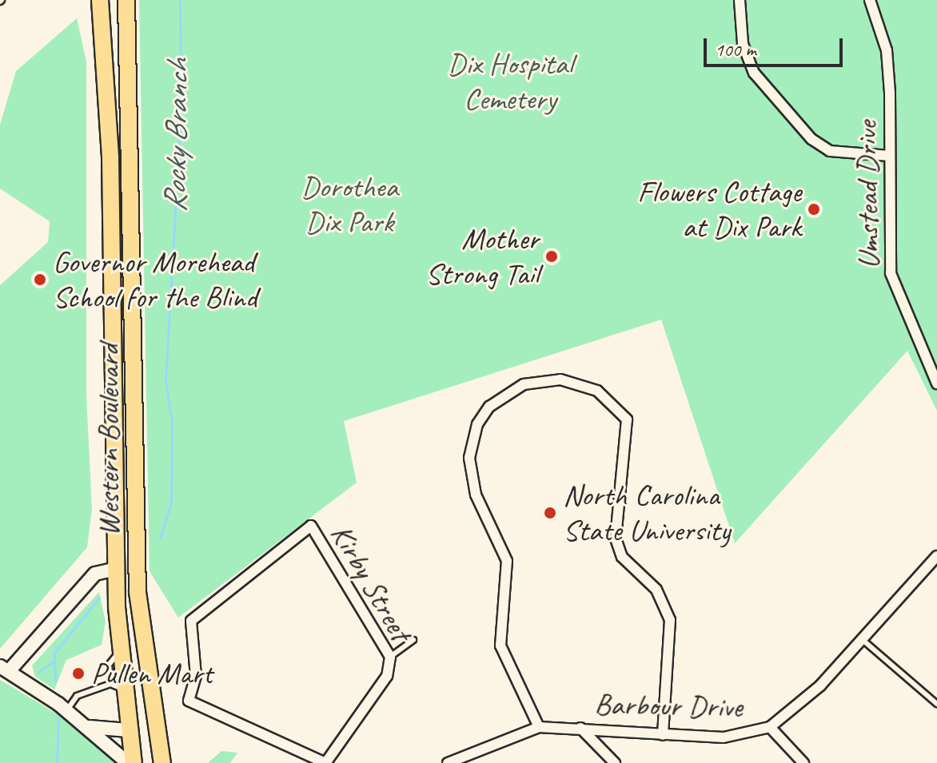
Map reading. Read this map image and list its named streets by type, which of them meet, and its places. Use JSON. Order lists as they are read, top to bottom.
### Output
{
  "streets": {
    "main road": ["Western Boulevard"],
    "street": ["Umstead Drive", "Kirby Street", "Barbour Drive"]
  },
  "water": ["Rocky Branch"],
  "parks": ["Dix Hospital Cemetery", "Dorothea Dix Park"],
  "places": [
    "Flowers Cottage at Dix Park",
    "Mother Strong Tail",
    "Governor Morehead School for the Blind",
    "North Carolina State University",
    "Pullen Mart"
  ],
  "scale_bar": "100 m"
}
